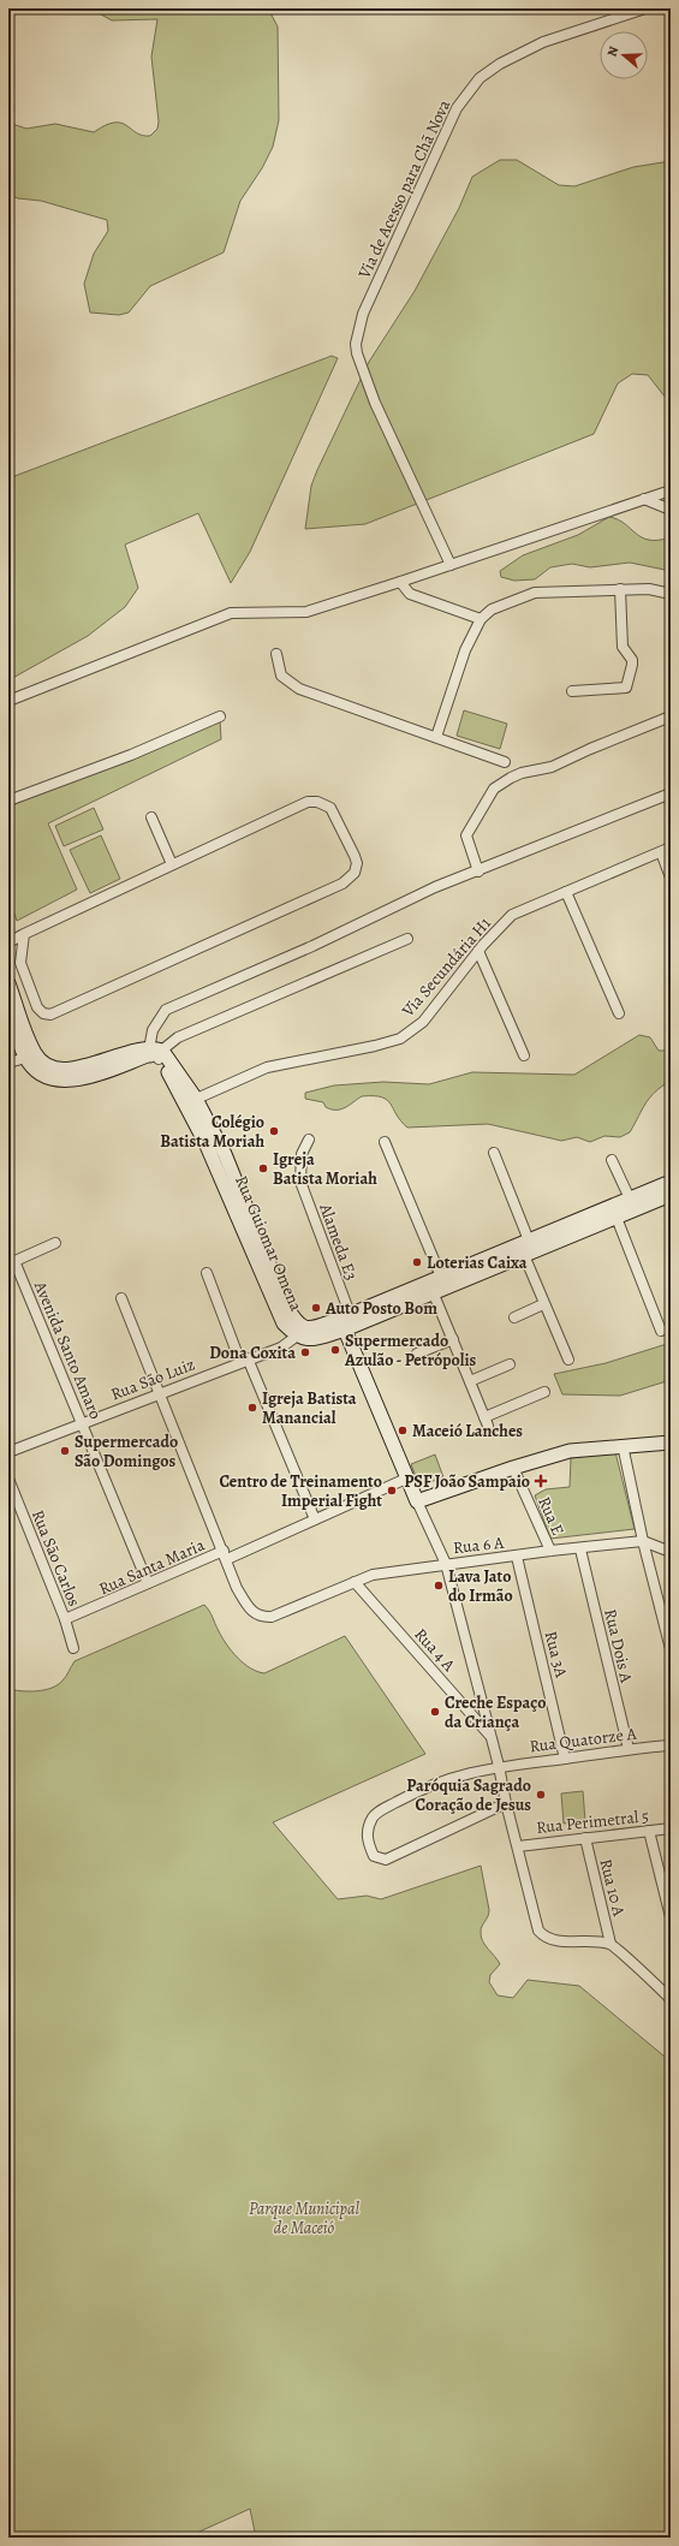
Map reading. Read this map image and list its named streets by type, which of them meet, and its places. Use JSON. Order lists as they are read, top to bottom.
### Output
{
  "streets": {
    "street": [
      "Via de Acesso para Chã Nova",
      "Via Secundária H1",
      "Alameda E3",
      "Rua Guiomar Omena",
      "Avenida Santo Amaro",
      "Rua São Luiz",
      "Rua E",
      "Rua 6 A",
      "Rua São Carlos",
      "Rua Santa Maria",
      "Rua Dois A",
      "Rua 4 A",
      "Rua 3A",
      "Rua Quatorze A",
      "Rua Perimetral 5",
      "Rua 10 A"
    ]
  },
  "crossings": [
    ["Via Secundária H1", "Rua Guiomar Omena"],
    ["Rua Guiomar Omena", "Rua São Luiz"],
    ["Avenida Santo Amaro", "Rua São Luiz"],
    ["Avenida Santo Amaro", "Rua Santa Maria"],
    ["Rua São Luiz", "Rua 6 A"],
    ["Rua E", "Rua 6 A"],
    ["Rua 6 A", "Rua Santa Maria"],
    ["Rua 6 A", "Rua Dois A"],
    ["Rua 6 A", "Rua 4 A"],
    ["Rua 6 A", "Rua 3A"],
    ["Rua São Carlos", "Rua Santa Maria"],
    ["Rua Dois A", "Rua Quatorze A"],
    ["Rua 3A", "Rua Quatorze A"],
    ["Rua Perimetral 5", "Rua 10 A"]
  ],
  "parks": ["Parque Municipal de Maceió"],
  "places": {
    "other": [
      "Colégio Batista Moriah",
      "Igreja Batista Moriah",
      "Loterias Caixa",
      "Auto Posto Bom",
      "Supermercado Azulão - Petrópolis",
      "Dona Coxita",
      "Igreja Batista Manancial",
      "Maceió Lanches",
      "Supermercado São Domingos",
      "Centro de Treinamento Imperial Fight",
      "Lava Jato do Irmão",
      "Creche Espaço da Criança",
      "Paróquia Sagrado Coração de Jesus"
    ],
    "health": ["PSF João Sampaio"]
  },
  "north": "left"
}
